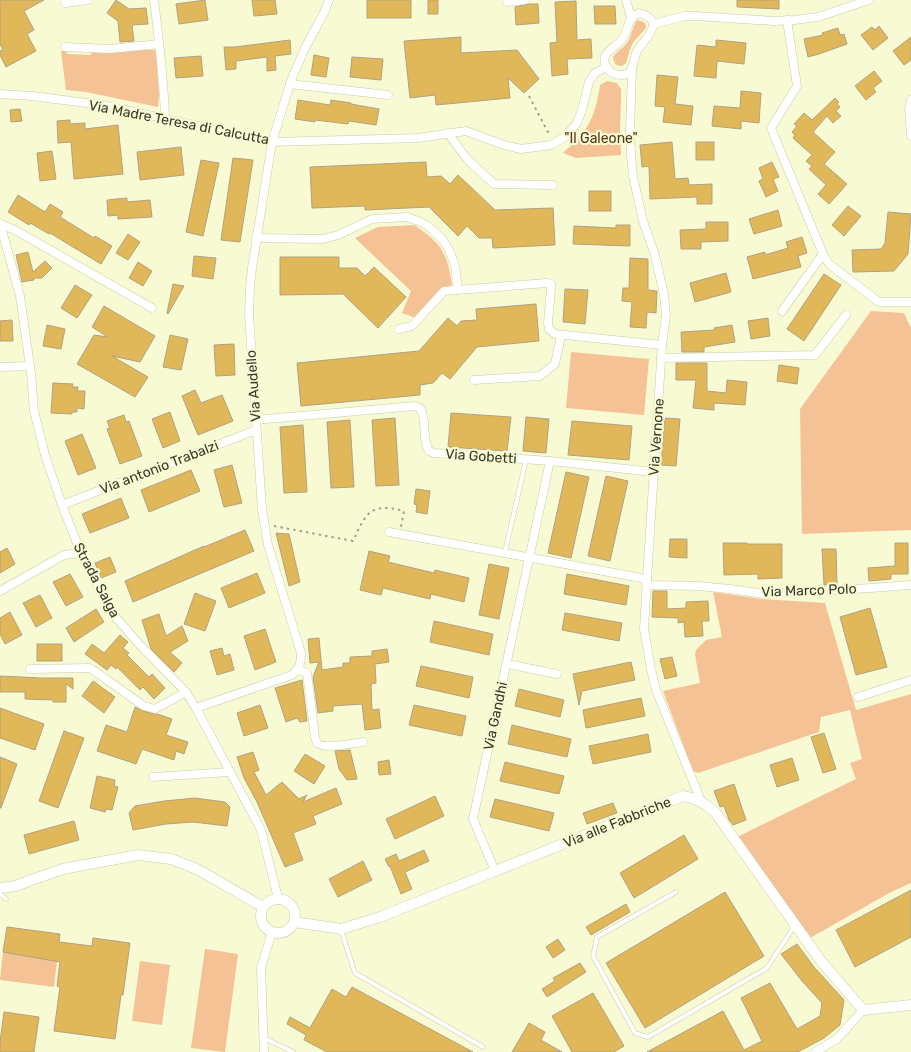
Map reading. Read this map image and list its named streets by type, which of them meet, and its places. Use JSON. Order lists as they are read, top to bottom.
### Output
{
  "streets": {
    "street": [
      "Via Madre Teresa di Calcutta",
      "Via Audello",
      "Via Vernone",
      "Via Gobetti",
      "Via antonio Trabalzi",
      "Strada Salga",
      "Via Marco Polo",
      "Via Gandhi",
      "Via alle Fabbriche"
    ]
  },
  "crossings": [
    ["Via Madre Teresa di Calcutta", "Via Audello"],
    ["Via Audello", "Via Gobetti"],
    ["Via Audello", "Via antonio Trabalzi"],
    ["Via Vernone", "Via Gobetti"],
    ["Via Vernone", "Via Marco Polo"],
    ["Via Vernone", "Via alle Fabbriche"],
    ["Via Gobetti", "Via Gandhi"],
    ["Via antonio Trabalzi", "Strada Salga"],
    ["Strada Salga", "Via alle Fabbriche"],
    ["Via Gandhi", "Via alle Fabbriche"]
  ],
  "parks": ["\"Il Galeone\""]
}
